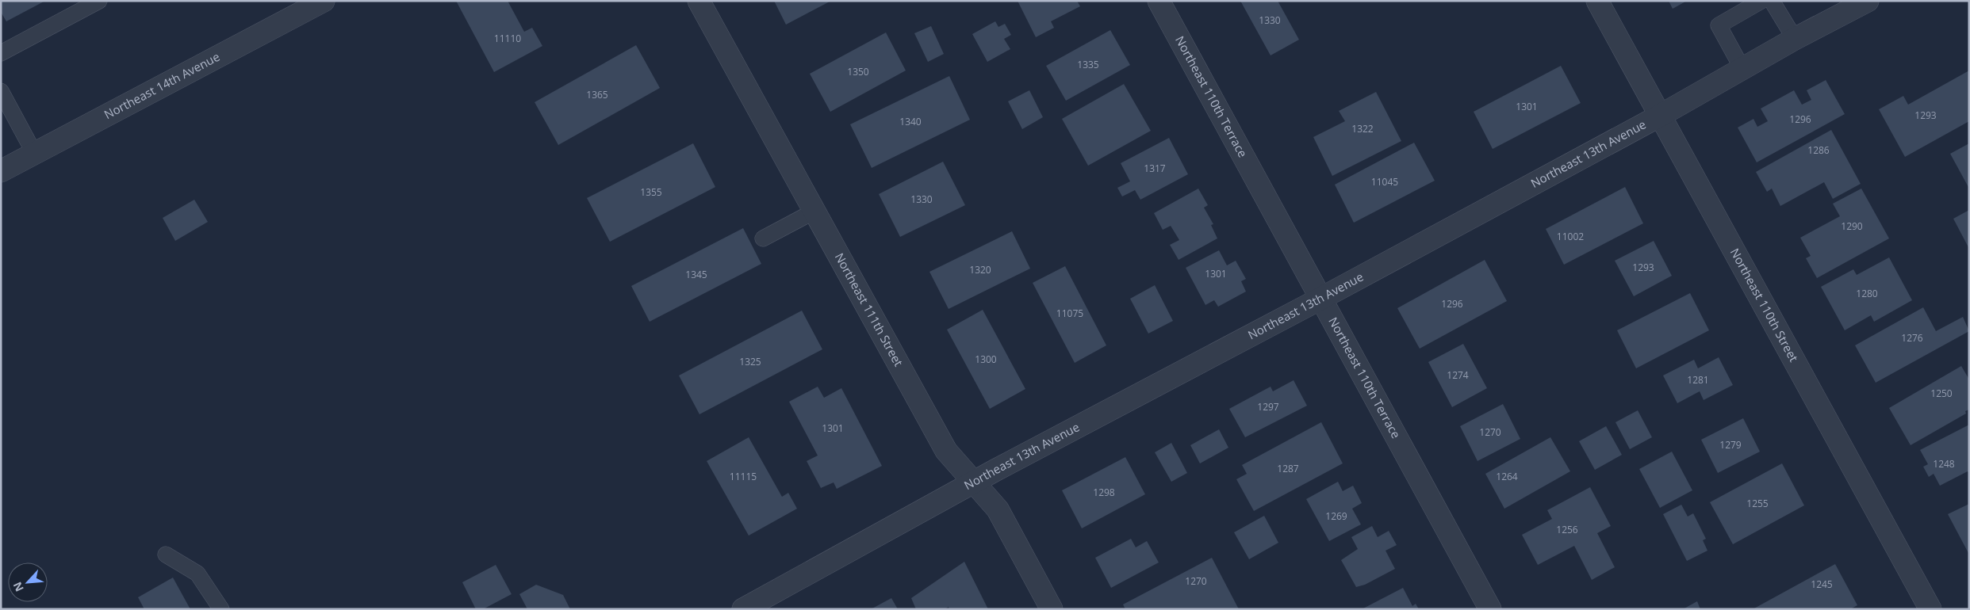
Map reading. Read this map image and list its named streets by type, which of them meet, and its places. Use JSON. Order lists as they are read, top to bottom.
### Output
{
  "streets": {
    "street": [
      "Northeast 14th Avenue",
      "Northeast 110th Terrace",
      "Northeast 13th Avenue",
      "Northeast 110th Street",
      "Northeast 111th Street"
    ]
  },
  "crossings": [
    ["Northeast 110th Terrace", "Northeast 13th Avenue"],
    ["Northeast 13th Avenue", "Northeast 110th Street"],
    ["Northeast 13th Avenue", "Northeast 111th Street"]
  ],
  "house_numbers": [
    "1330",
    "11110",
    "1335",
    "1350",
    "1365",
    "1301",
    "1293",
    "1296",
    "1340",
    "1322",
    "1286",
    "1317",
    "11045",
    "1355",
    "1330",
    "1290",
    "11002",
    "1293",
    "1320",
    "1301",
    "1345",
    "1280",
    "1296",
    "11075",
    "1276",
    "1300",
    "1325",
    "1274",
    "1281",
    "1250",
    "1297",
    "1301",
    "1270",
    "1279",
    "1248",
    "1287",
    "11115",
    "1264",
    "1298",
    "1255",
    "1269",
    "1256",
    "1270",
    "1245"
  ],
  "north": "bottom left"
}
